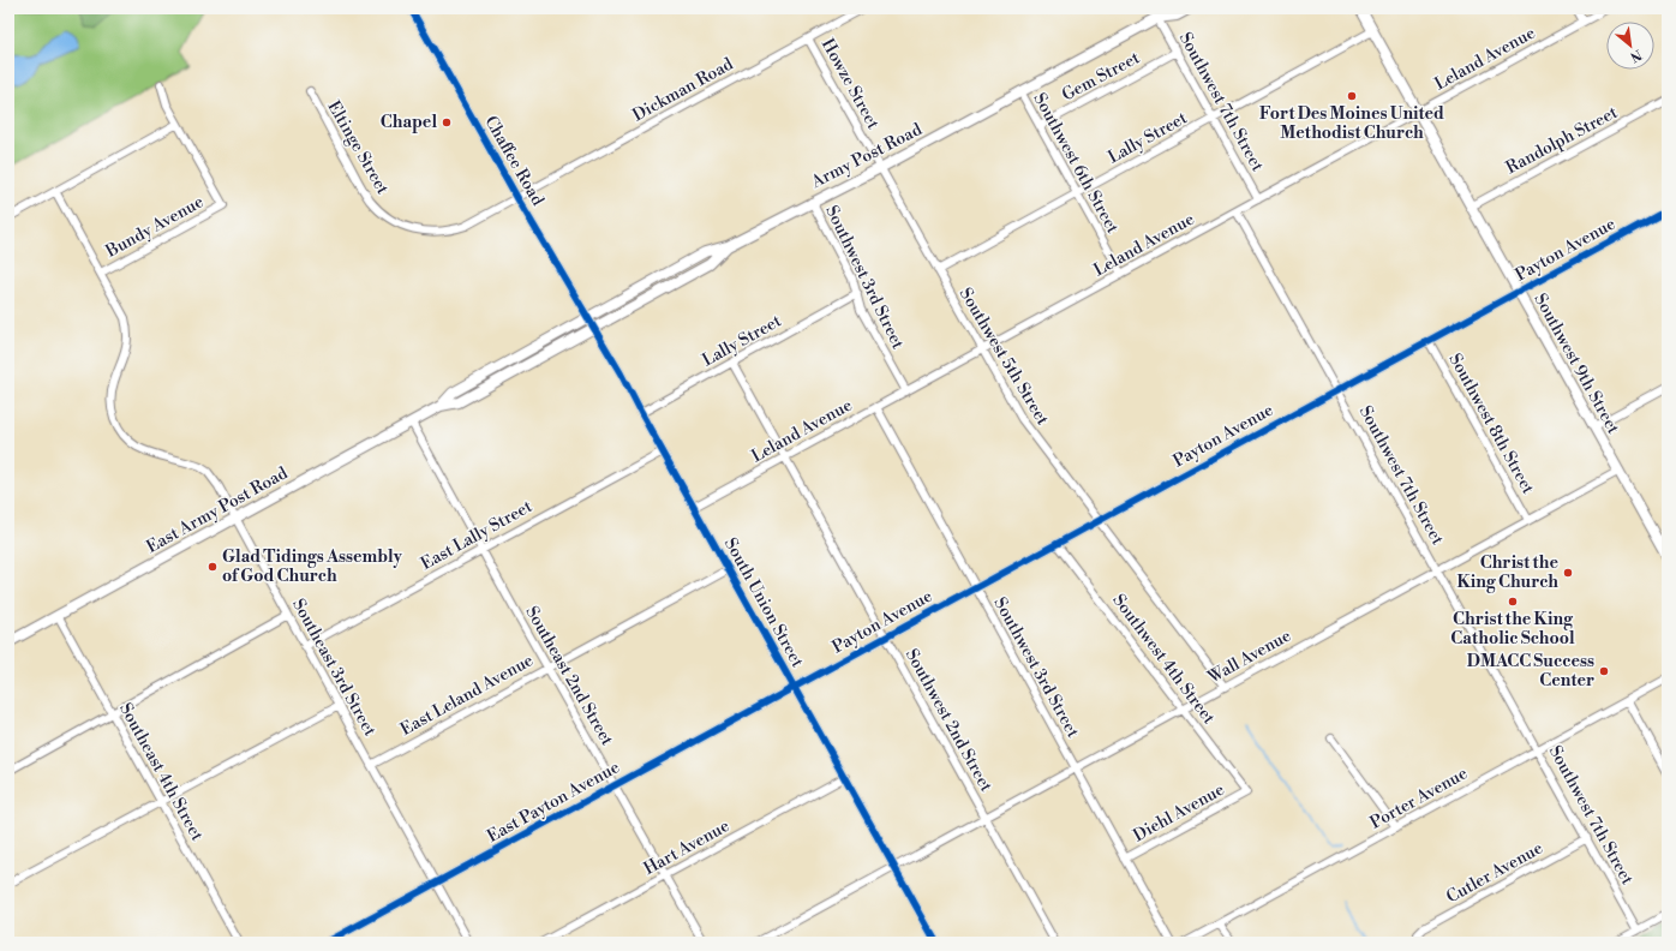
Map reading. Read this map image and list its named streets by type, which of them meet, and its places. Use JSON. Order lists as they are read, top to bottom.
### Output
{
  "streets": {
    "main road": ["Army Post Road", "Southwest 9th Street", "East Army Post Road"],
    "street": [
      "Leland Avenue",
      "Gem Street",
      "Howze Street",
      "Dickman Road",
      "Southwest 7th Street",
      "Lally Street",
      "Randolph Street",
      "Eltinge Street",
      "Chaffee Road",
      "Southwest 6th Street",
      "Bundy Avenue",
      "Payton Avenue",
      "Southwest 3rd Street",
      "Southwest 5th Street",
      "Southwest 8th Street",
      "East Lally Street",
      "South Union Street",
      "Wall Avenue",
      "Southwest 4th Street",
      "Southeast 3rd Street",
      "Southeast 2nd Street",
      "East Leland Avenue",
      "Southwest 2nd Street",
      "Southeast 4th Street",
      "Porter Avenue",
      "East Payton Avenue",
      "Diehl Avenue",
      "Hart Avenue",
      "Cutler Avenue"
    ]
  },
  "crossings": [
    ["Leland Avenue", "Southwest 7th Street"],
    ["Leland Avenue", "Southwest 6th Street"],
    ["Leland Avenue", "Southwest 3rd Street"],
    ["Leland Avenue", "Southwest 5th Street"],
    ["Leland Avenue", "Southwest 9th Street"],
    ["Leland Avenue", "South Union Street"],
    ["Leland Avenue", "Southwest 2nd Street"],
    ["Gem Street", "Southwest 7th Street"],
    ["Gem Street", "Southwest 6th Street"],
    ["Howze Street", "Dickman Road"],
    ["Howze Street", "Army Post Road"],
    ["Howze Street", "Southwest 5th Street"],
    ["Dickman Road", "Eltinge Street"],
    ["Dickman Road", "Chaffee Road"],
    ["Southwest 7th Street", "Lally Street"],
    ["Southwest 7th Street", "Army Post Road"],
    ["Southwest 7th Street", "Payton Avenue"],
    ["Southwest 7th Street", "Wall Avenue"],
    ["Southwest 7th Street", "Porter Avenue"],
    ["Southwest 7th Street", "Cutler Avenue"],
    ["Lally Street", "Southwest 6th Street"],
    ["Lally Street", "Southwest 3rd Street"],
    ["Lally Street", "Southwest 5th Street"],
    ["Lally Street", "Southwest 9th Street"],
    ["Lally Street", "South Union Street"],
    ["Lally Street", "Southwest 2nd Street"],
    ["Randolph Street", "Southwest 9th Street"],
    ["Eltinge Street", "Chaffee Road"],
    ["Army Post Road", "Chaffee Road"],
    ["Army Post Road", "Southwest 6th Street"],
    ["Army Post Road", "Southwest 3rd Street"],
    ["Army Post Road", "Southwest 5th Street"],
    ["Army Post Road", "East Army Post Road"],
    ["Army Post Road", "South Union Street"],
    ["Chaffee Road", "East Army Post Road"],
    ["Chaffee Road", "South Union Street"],
    ["Bundy Avenue", "Southeast 3rd Street"],
    ["Payton Avenue", "Southwest 3rd Street"],
    ["Payton Avenue", "Southwest 5th Street"],
    ["Payton Avenue", "Southwest 9th Street"],
    ["Payton Avenue", "Southwest 8th Street"],
    ["Payton Avenue", "South Union Street"],
    ["Payton Avenue", "Southwest 4th Street"],
    ["Payton Avenue", "Southwest 2nd Street"],
    ["Payton Avenue", "East Payton Avenue"],
    ["Southwest 3rd Street", "Wall Avenue"],
    ["Southwest 3rd Street", "Diehl Avenue"],
    ["Southwest 5th Street", "Wall Avenue"],
    ["Southwest 9th Street", "Wall Avenue"],
    ["Southwest 8th Street", "Wall Avenue"],
    ["East Army Post Road", "South Union Street"],
    ["East Army Post Road", "Southeast 3rd Street"],
    ["East Army Post Road", "Southeast 2nd Street"],
    ["East Army Post Road", "Southeast 4th Street"],
    ["East Lally Street", "South Union Street"],
    ["East Lally Street", "Southeast 3rd Street"],
    ["East Lally Street", "Southeast 2nd Street"],
    ["South Union Street", "Wall Avenue"],
    ["South Union Street", "East Leland Avenue"],
    ["South Union Street", "East Payton Avenue"],
    ["South Union Street", "Hart Avenue"],
    ["Wall Avenue", "Southwest 4th Street"],
    ["Wall Avenue", "Southwest 2nd Street"],
    ["Southwest 4th Street", "Diehl Avenue"],
    ["Southeast 3rd Street", "East Leland Avenue"],
    ["Southeast 3rd Street", "East Payton Avenue"],
    ["Southeast 2nd Street", "East Leland Avenue"],
    ["Southeast 2nd Street", "East Payton Avenue"],
    ["Southeast 2nd Street", "Hart Avenue"]
  ],
  "places": [
    "Fort Des Moines United Methodist Church",
    "Chapel",
    "Glad Tidings Assembly of God Church",
    "Christ the King Church",
    "Christ the King Catholic School",
    "DMACC Success Center"
  ],
  "north": "bottom right"
}
